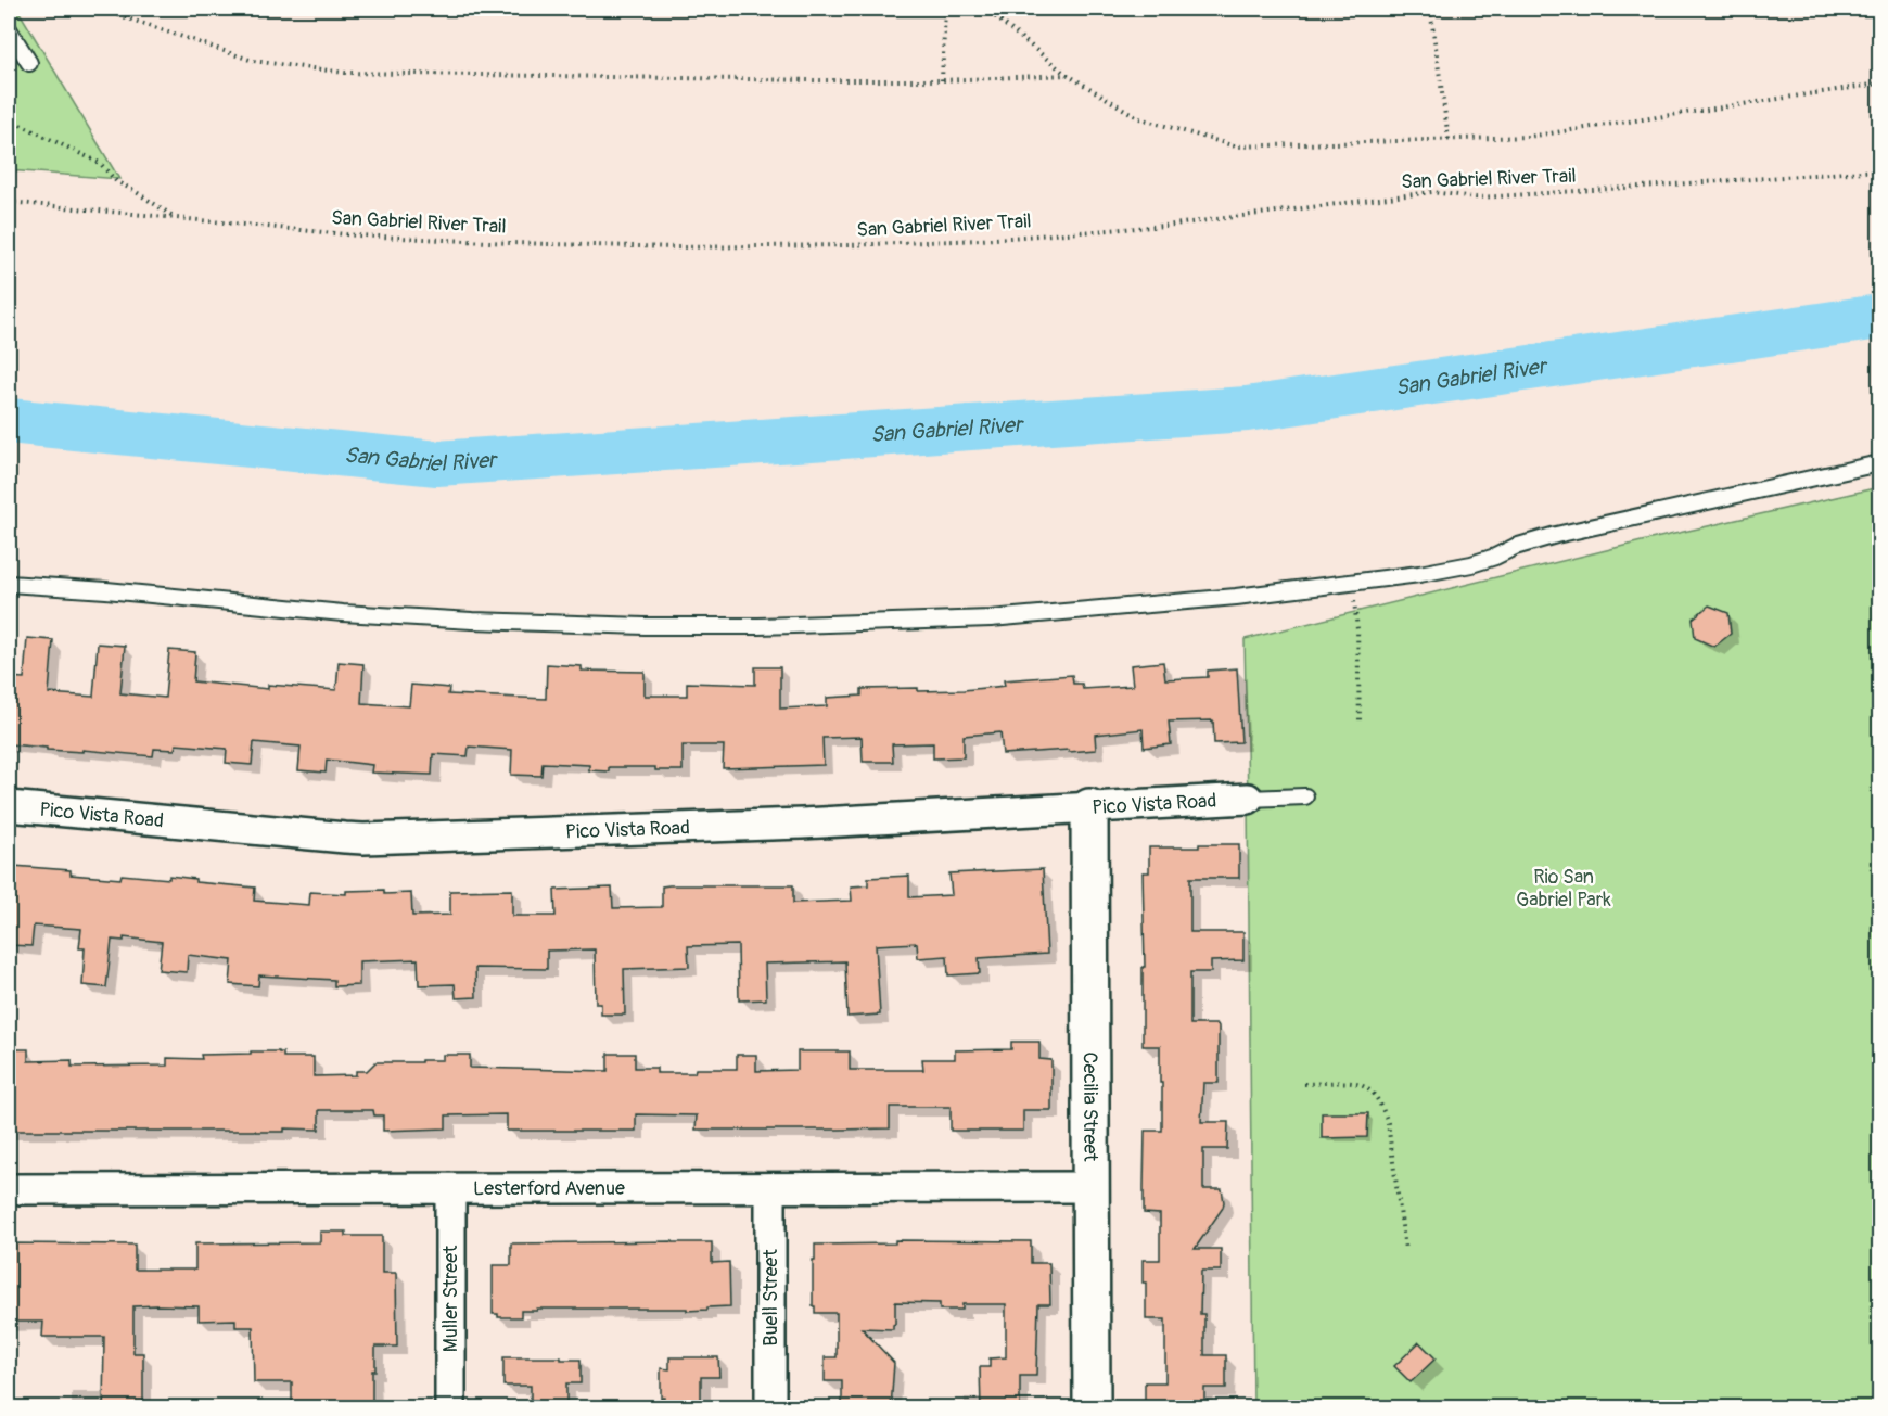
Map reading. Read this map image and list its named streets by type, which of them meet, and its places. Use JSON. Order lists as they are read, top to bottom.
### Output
{
  "streets": {
    "street": [
      "Pico Vista Road",
      "Cecilia Street",
      "Lesterford Avenue",
      "Buell Street",
      "Muller Street"
    ],
    "path": ["San Gabriel River Trail"]
  },
  "crossings": [
    ["Pico Vista Road", "Cecilia Street"],
    ["Cecilia Street", "Lesterford Avenue"],
    ["Lesterford Avenue", "Buell Street"],
    ["Lesterford Avenue", "Muller Street"]
  ],
  "water": ["San Gabriel River"],
  "parks": ["Rio San Gabriel Park"]
}
